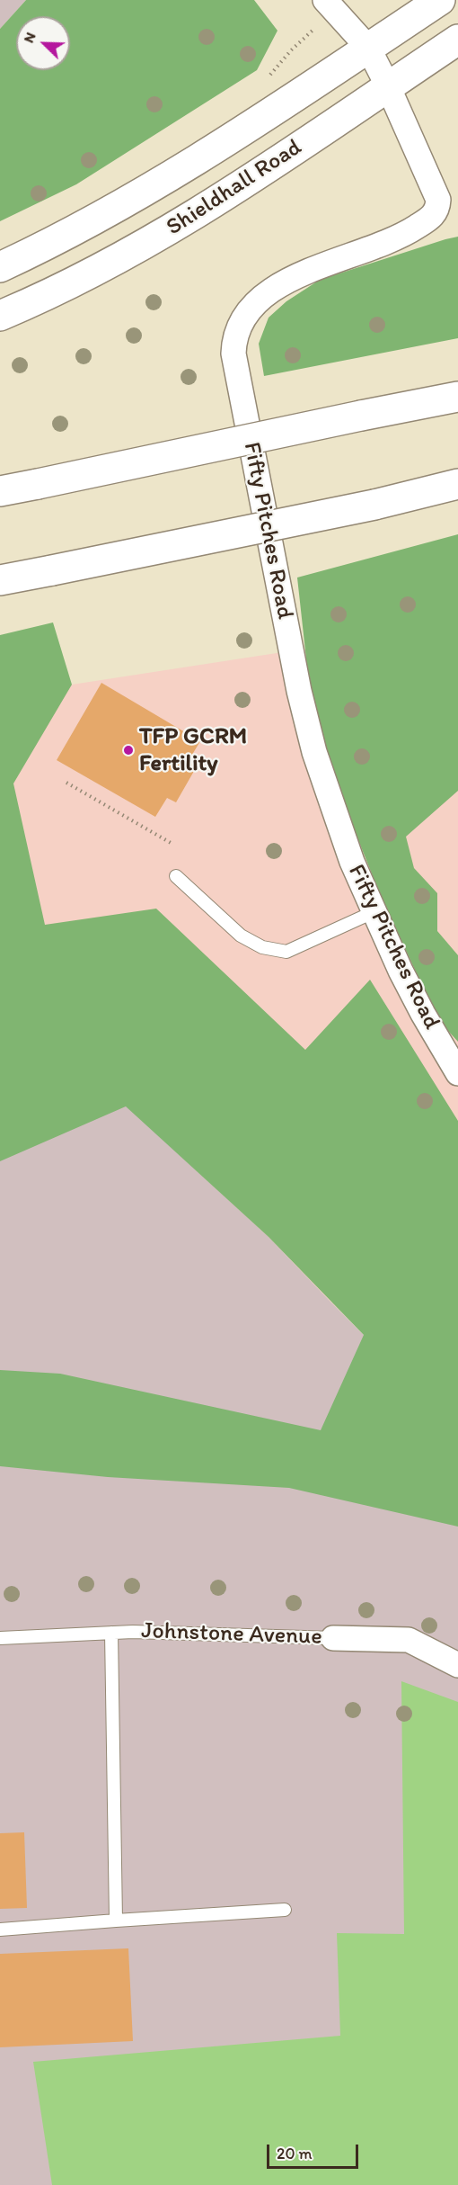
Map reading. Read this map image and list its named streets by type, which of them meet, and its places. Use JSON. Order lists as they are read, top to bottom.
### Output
{
  "streets": {
    "main road": ["Shieldhall Road"],
    "street": ["Fifty Pitches Road", "Johnstone Avenue"]
  },
  "crossings": [
    ["Shieldhall Road", "Fifty Pitches Road"]
  ],
  "places": ["TFP GCRM Fertility"],
  "scale_bar": "20 m",
  "north": "top left"
}
